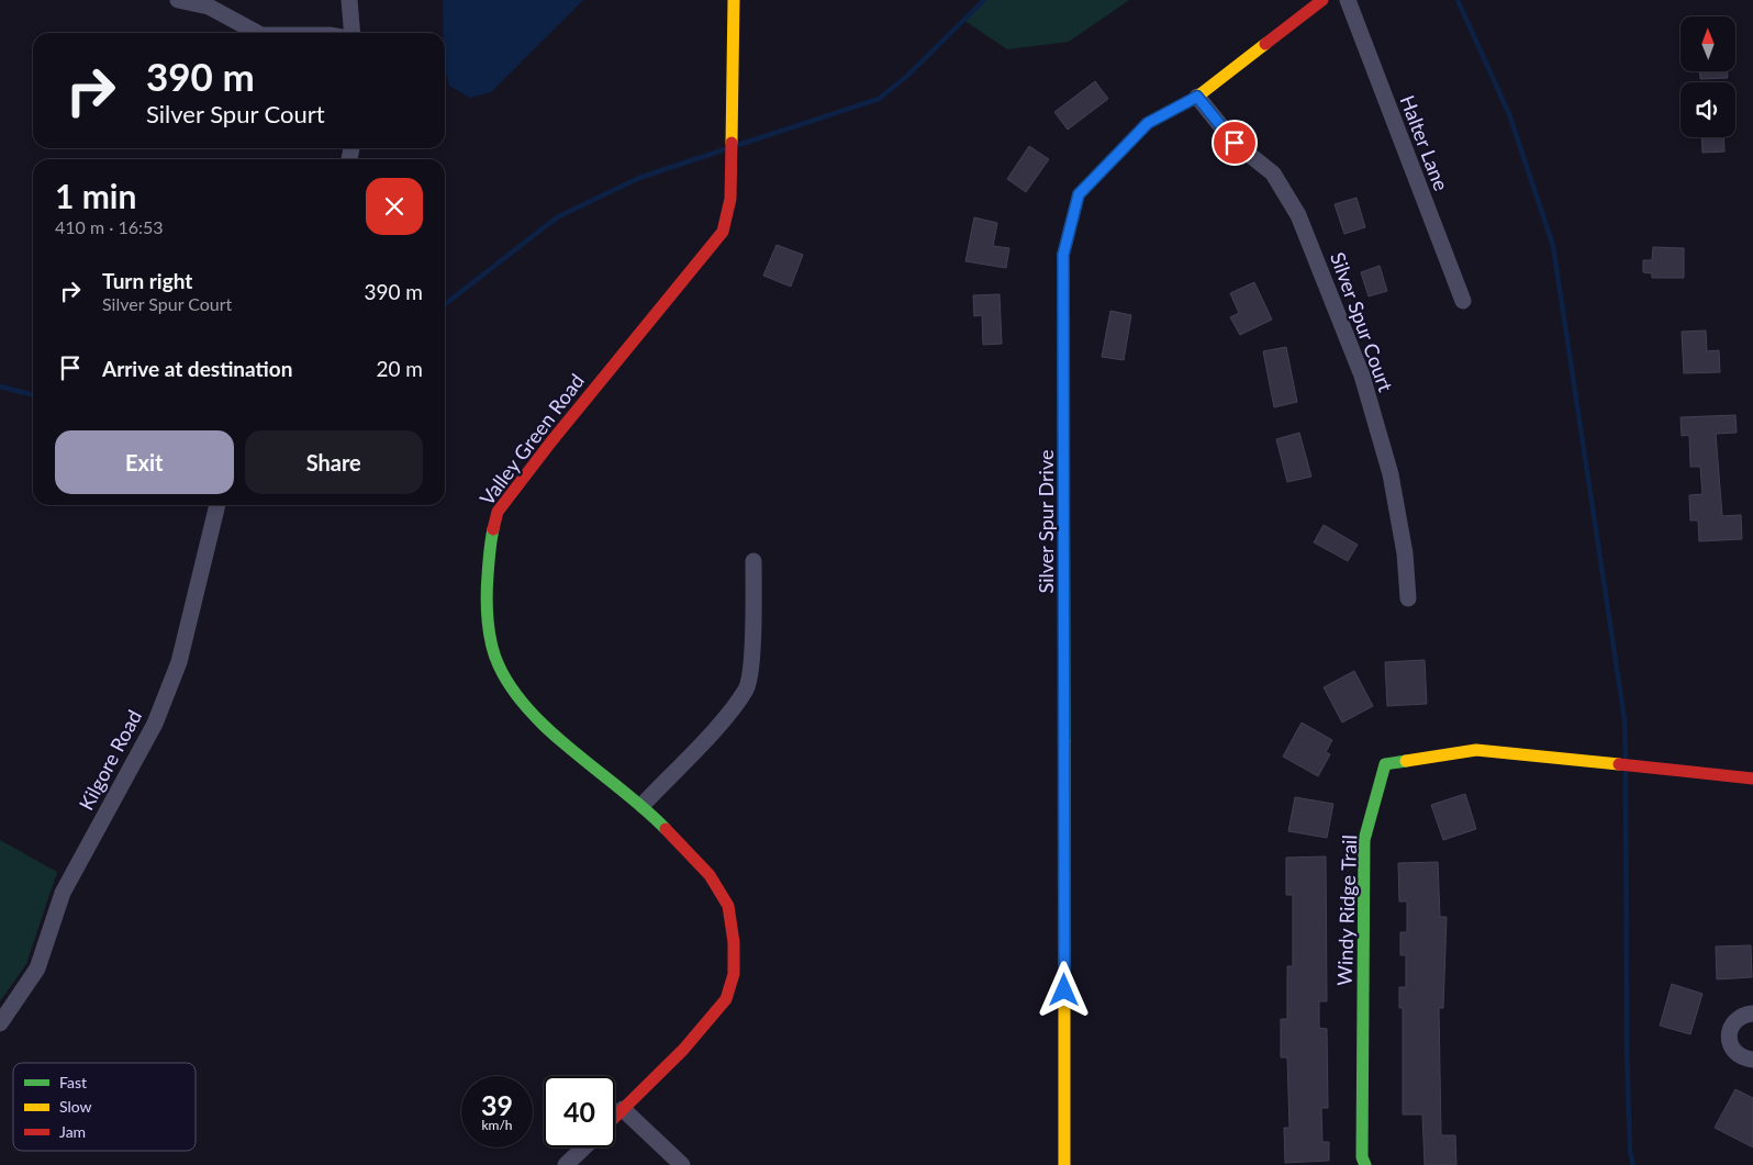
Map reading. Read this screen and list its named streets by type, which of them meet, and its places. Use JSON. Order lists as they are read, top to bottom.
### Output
{
  "streets": {
    "street": [
      "Halter Lane",
      "Silver Spur Court",
      "Valley Green Road",
      "Silver Spur Drive",
      "Kilgore Road",
      "Windy Ridge Trail"
    ]
  },
  "crossings": [
    ["Silver Spur Court", "Silver Spur Drive"]
  ],
  "legend": ["Fast", "Slow", "Jam"],
  "north": "top",
  "page": {
    "turn": ["390 m", "Silver Spur Court"],
    "heading": ["1 min", "410 m · 16:53"],
    "list": [
      {
        "name": "Turn right",
        "note": "Silver Spur Court",
        "value": "390 m"
      },
      {
        "name": "Arrive at destination",
        "value": "20 m"
      }
    ],
    "buttons": ["Exit", "Share"],
    "speed": "39 km/h",
    "limit": "40"
  }
}
